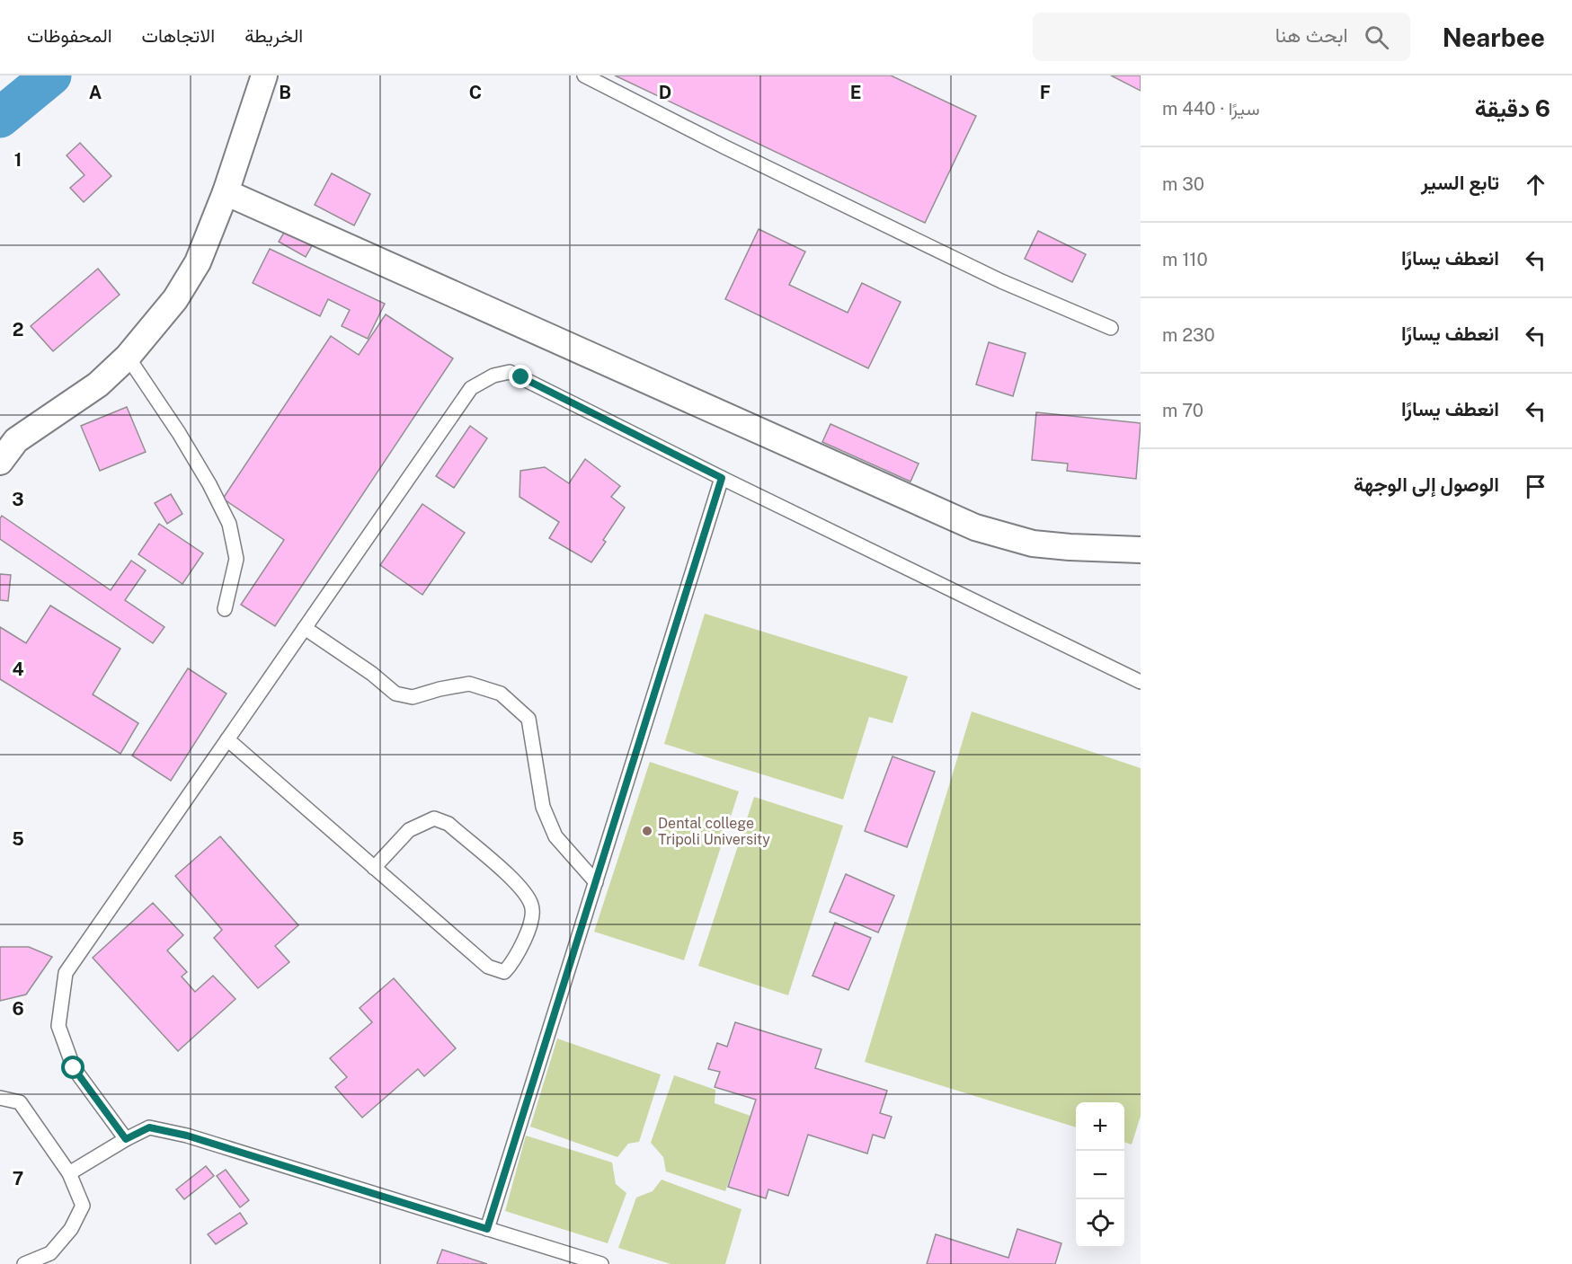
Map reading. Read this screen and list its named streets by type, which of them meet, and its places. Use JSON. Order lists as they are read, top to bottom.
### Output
{
  "places": ["Dental college Tripoli University"],
  "page": {
    "header": "Nearbee",
    "search": "ابحث هنا",
    "nav": ["الخريطة", "الاتجاهات", "المحفوظات"],
    "heading": ["6 دقيقة", "سيرًا · 440 m"],
    "list": [
      ["تابع السير", "30 m"],
      ["انعطف يسارًا", "110 m"],
      ["انعطف يسارًا", "230 m"],
      ["انعطف يسارًا", "70 m"],
      "الوصول إلى الوجهة"
    ],
    "map_buttons": ["+", "−"]
  },
  "grid": {
    "columns": [
      "A",
      "B",
      "C",
      "D",
      "E",
      "F"
    ],
    "rows": [
      "1",
      "2",
      "3",
      "4",
      "5",
      "6",
      "7"
    ]
  }
}
